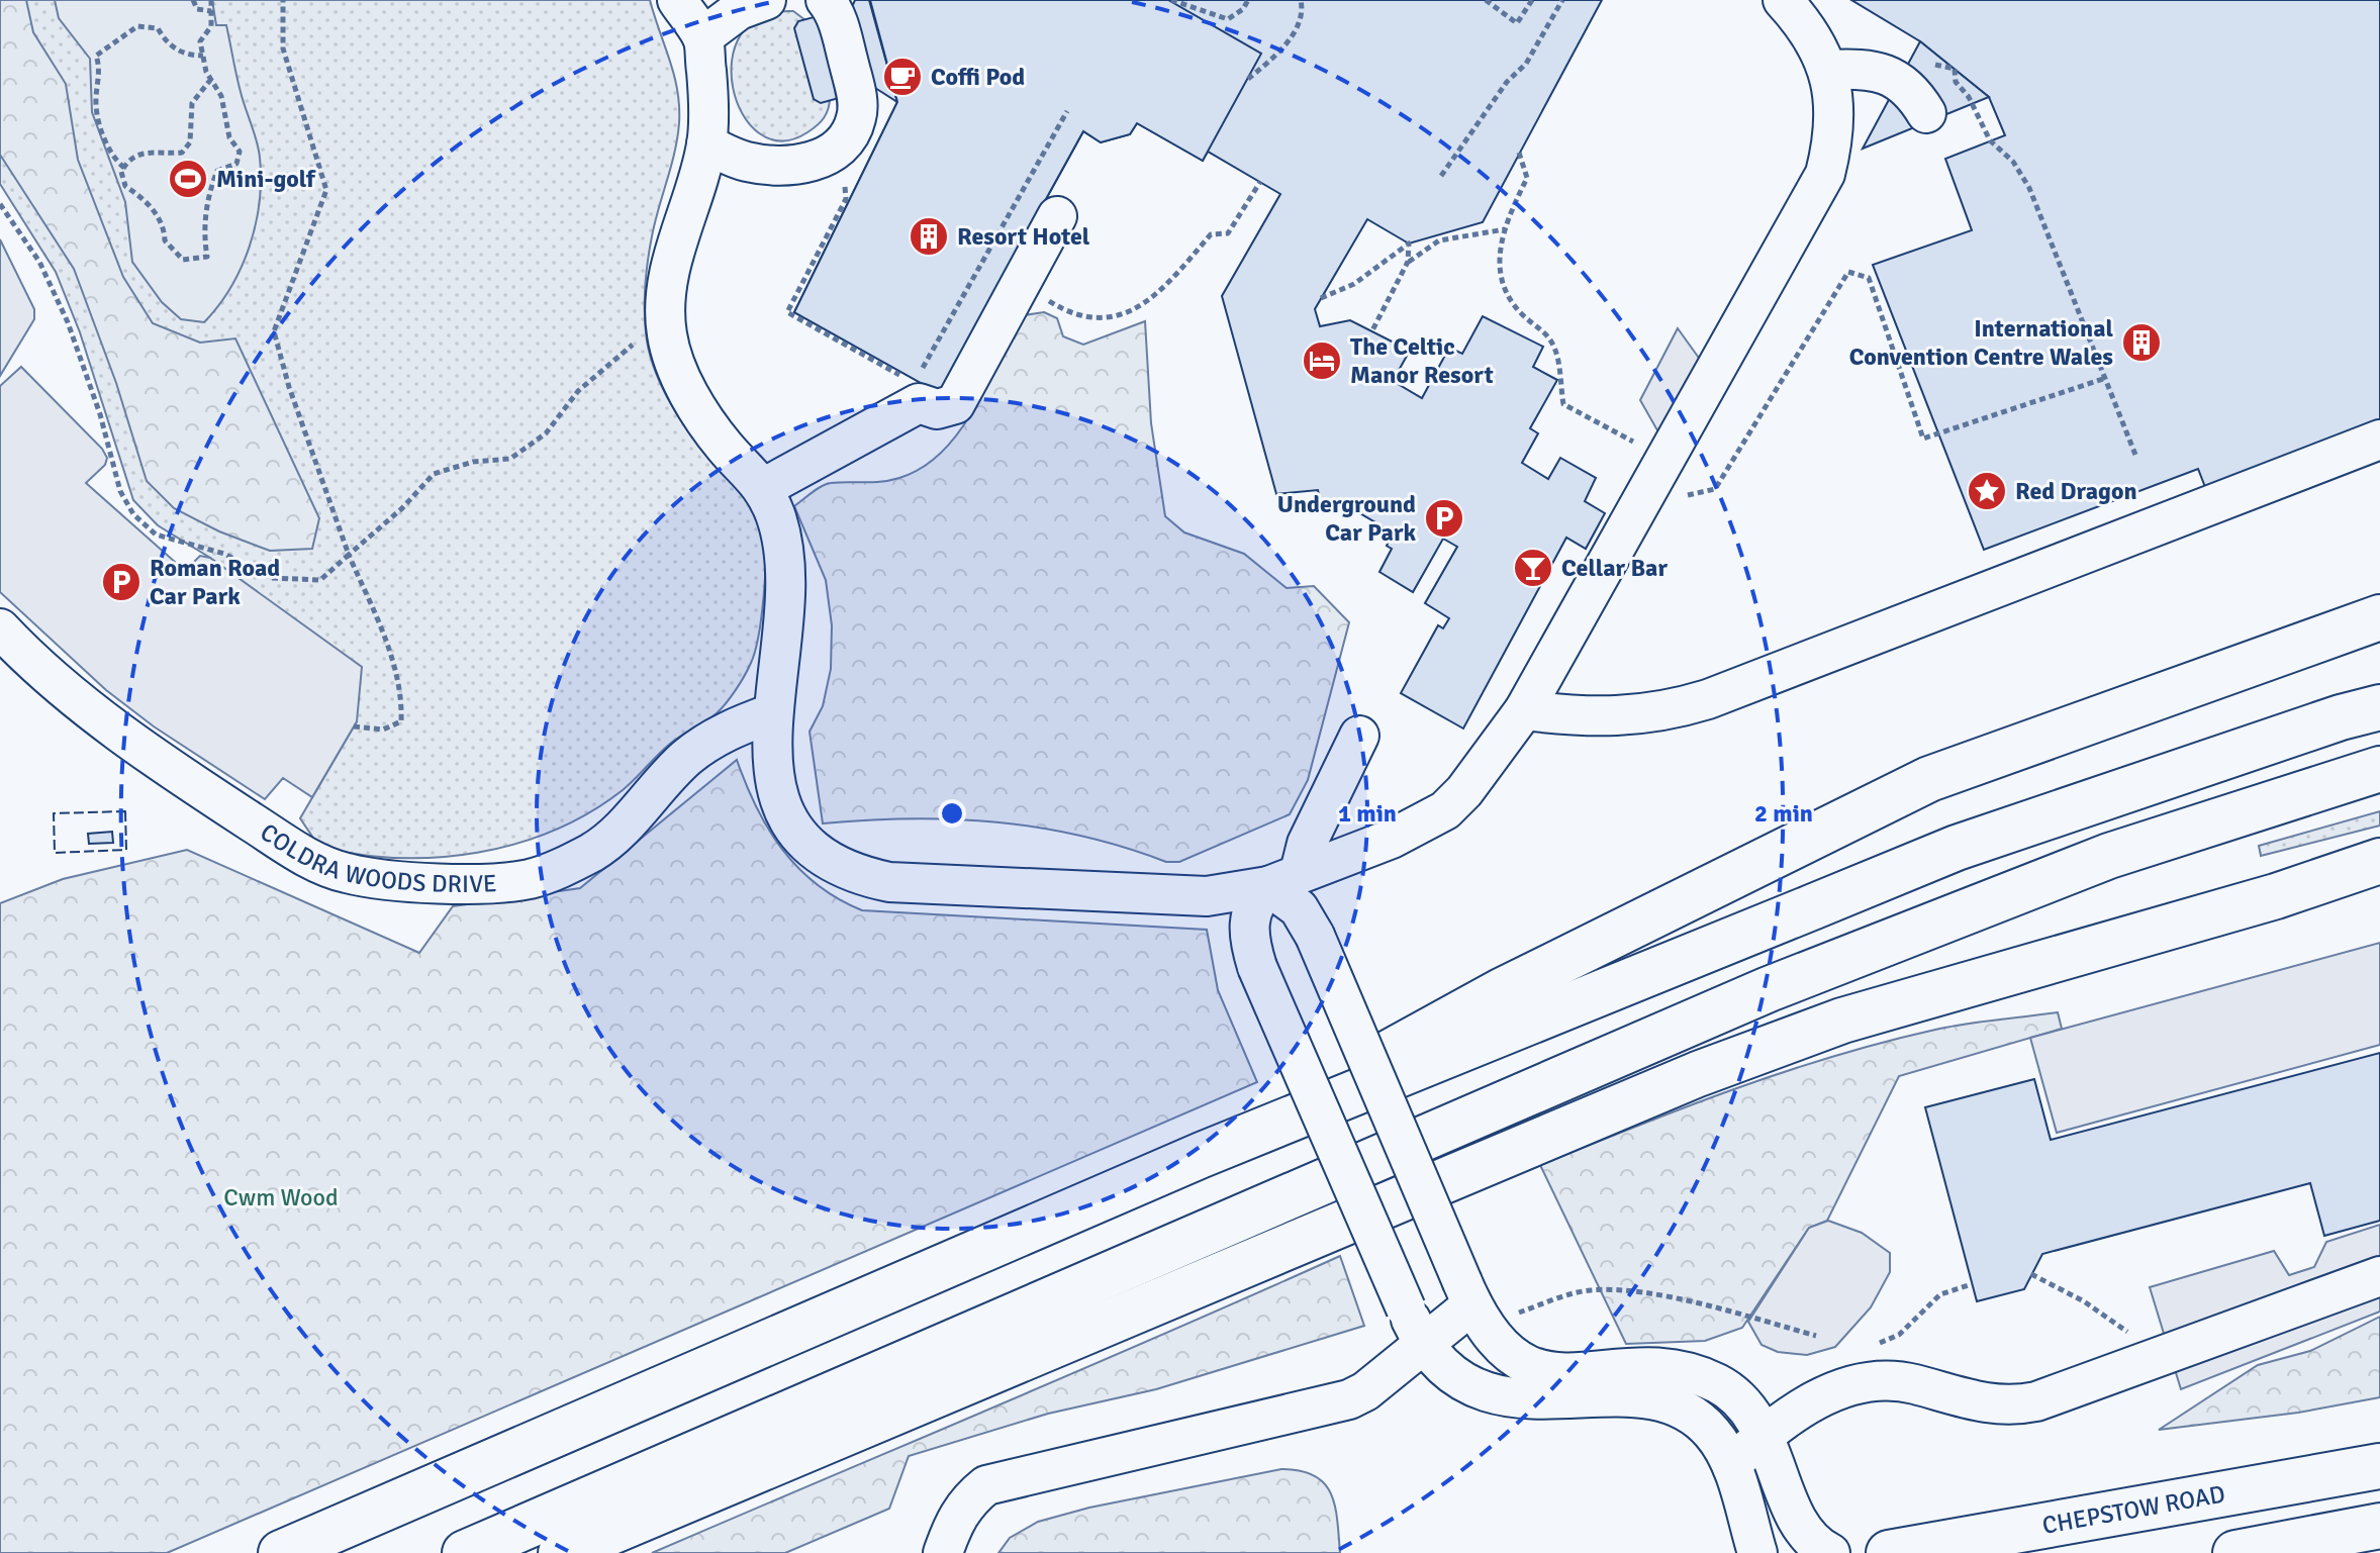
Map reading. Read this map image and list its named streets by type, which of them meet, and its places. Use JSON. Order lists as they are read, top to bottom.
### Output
{
  "streets": {
    "main road": ["CHEPSTOW ROAD"],
    "lane": ["COLDRA WOODS DRIVE"]
  },
  "parks": ["Cwm Wood"],
  "places": {
    "cafe": ["Coffi Pod"],
    "sports": ["Mini-golf"],
    "building": ["Resort Hotel", "International Convention Centre Wales"],
    "hotel": ["The Celtic Manor Resort"],
    "place": ["Red Dragon"],
    "parking": ["Underground Car Park", "Roman Road Car Park"],
    "bar": ["Cellar Bar"]
  },
  "rings": ["1 min", "2 min"]
}
